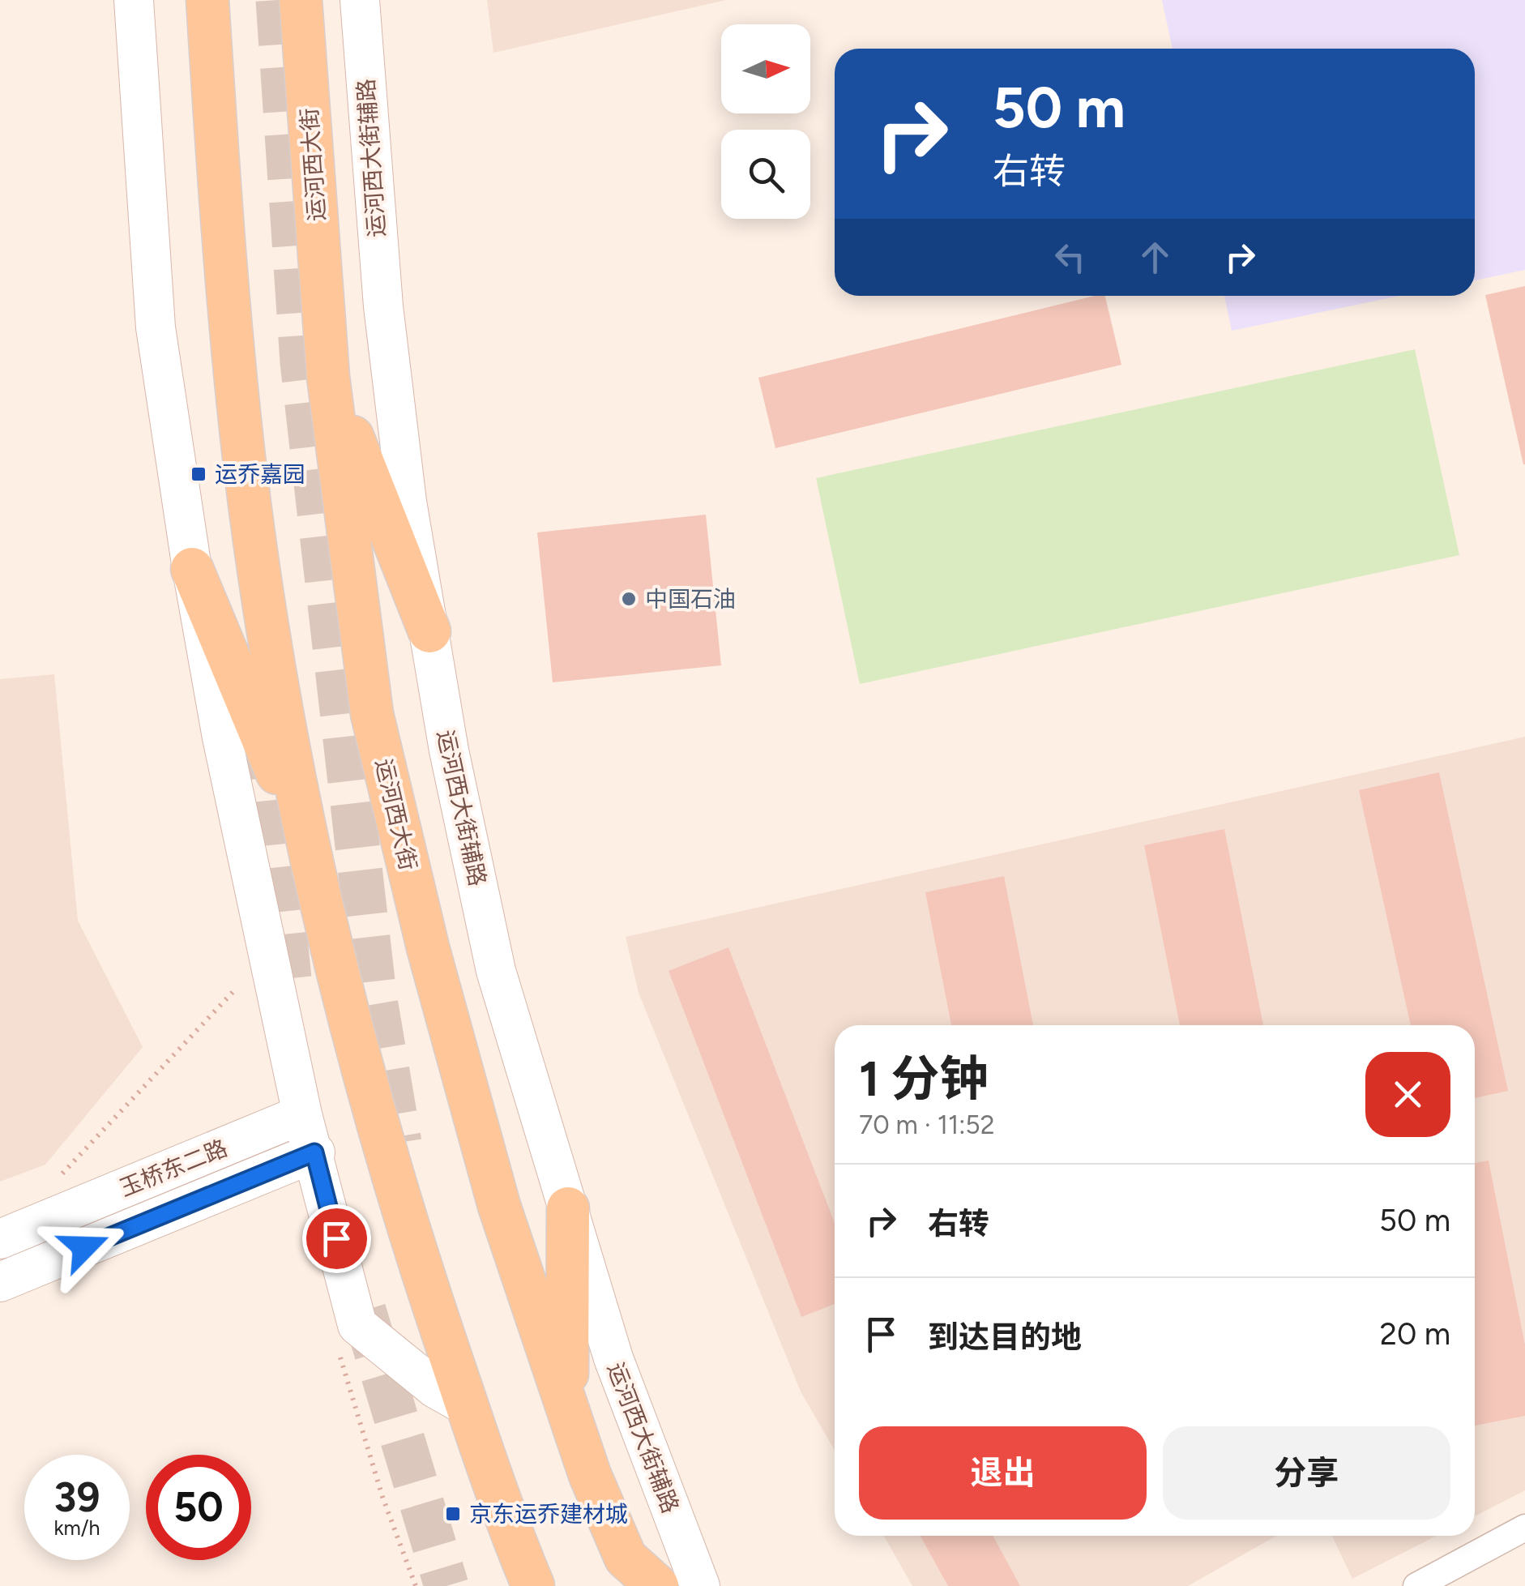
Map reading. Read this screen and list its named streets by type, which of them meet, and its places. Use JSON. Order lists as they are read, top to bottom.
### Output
{
  "streets": {
    "main road": ["运河西大街"],
    "street": ["运河西大街辅路", "玉桥东二路"]
  },
  "places": {
    "transit": ["运乔嘉园", "京东运乔建材城"],
    "other": ["中国石油"]
  },
  "north": "right",
  "page": {
    "turn": ["50 m", "右转"],
    "heading": ["1 分钟", "70 m · 11:52"],
    "list": [
      {
        "name": "右转",
        "value": "50 m"
      },
      {
        "name": "到达目的地",
        "value": "20 m"
      }
    ],
    "buttons": ["退出", "分享"],
    "speed": "39 km/h",
    "limit": "50"
  }
}
